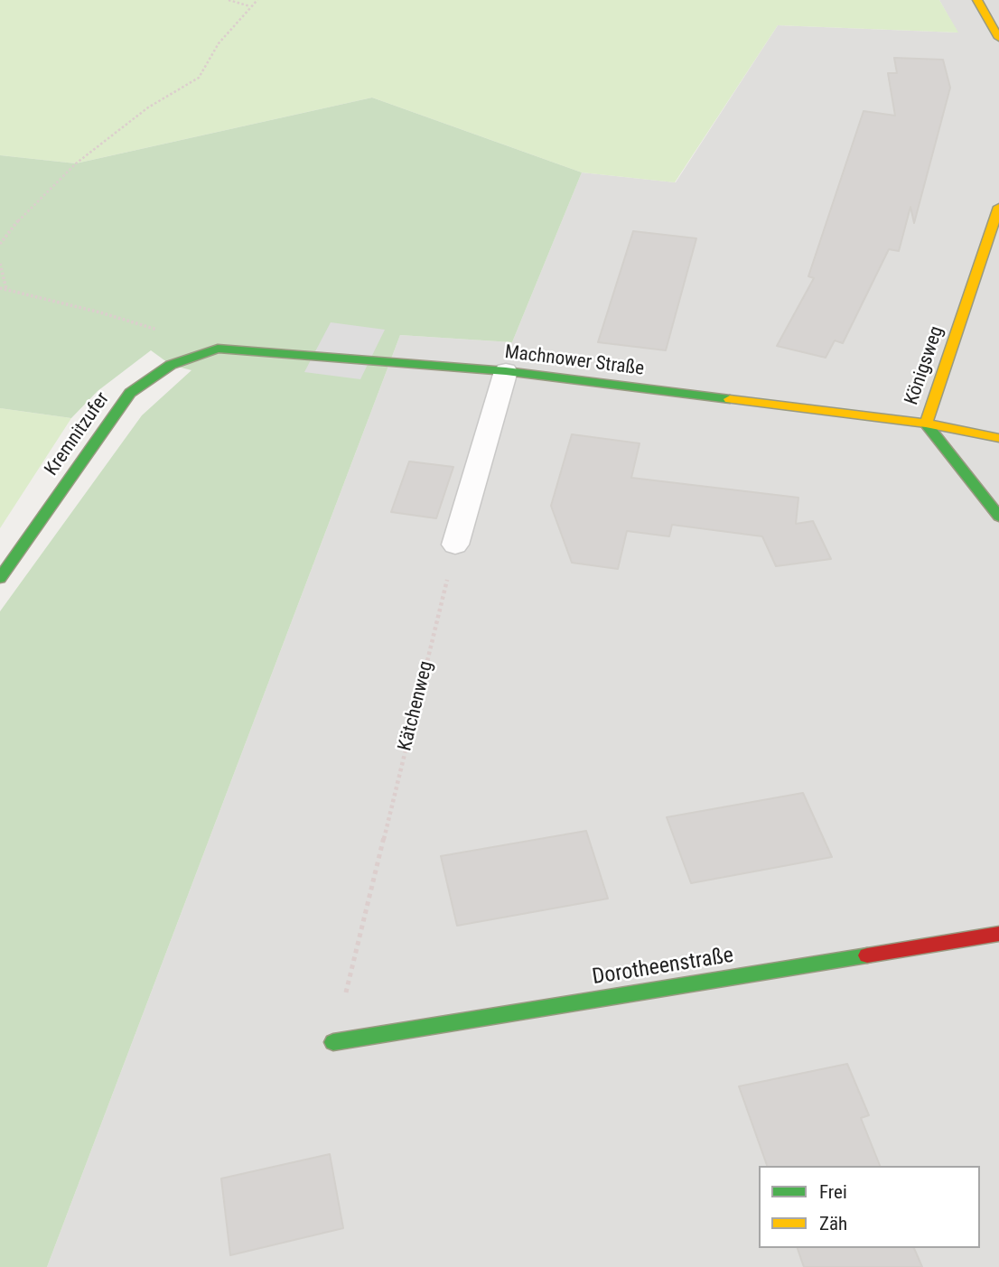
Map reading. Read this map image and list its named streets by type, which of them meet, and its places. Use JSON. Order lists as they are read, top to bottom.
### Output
{
  "streets": {
    "street": [
      "Machnower Straße",
      "Königsweg",
      "Kremnitzufer",
      "Dorotheenstraße"
    ],
    "path": ["Kätchenweg"]
  },
  "crossings": [
    ["Machnower Straße", "Königsweg"],
    ["Machnower Straße", "Kremnitzufer"],
    ["Kätchenweg", "Dorotheenstraße"]
  ],
  "legend": ["Frei", "Zäh"]
}
